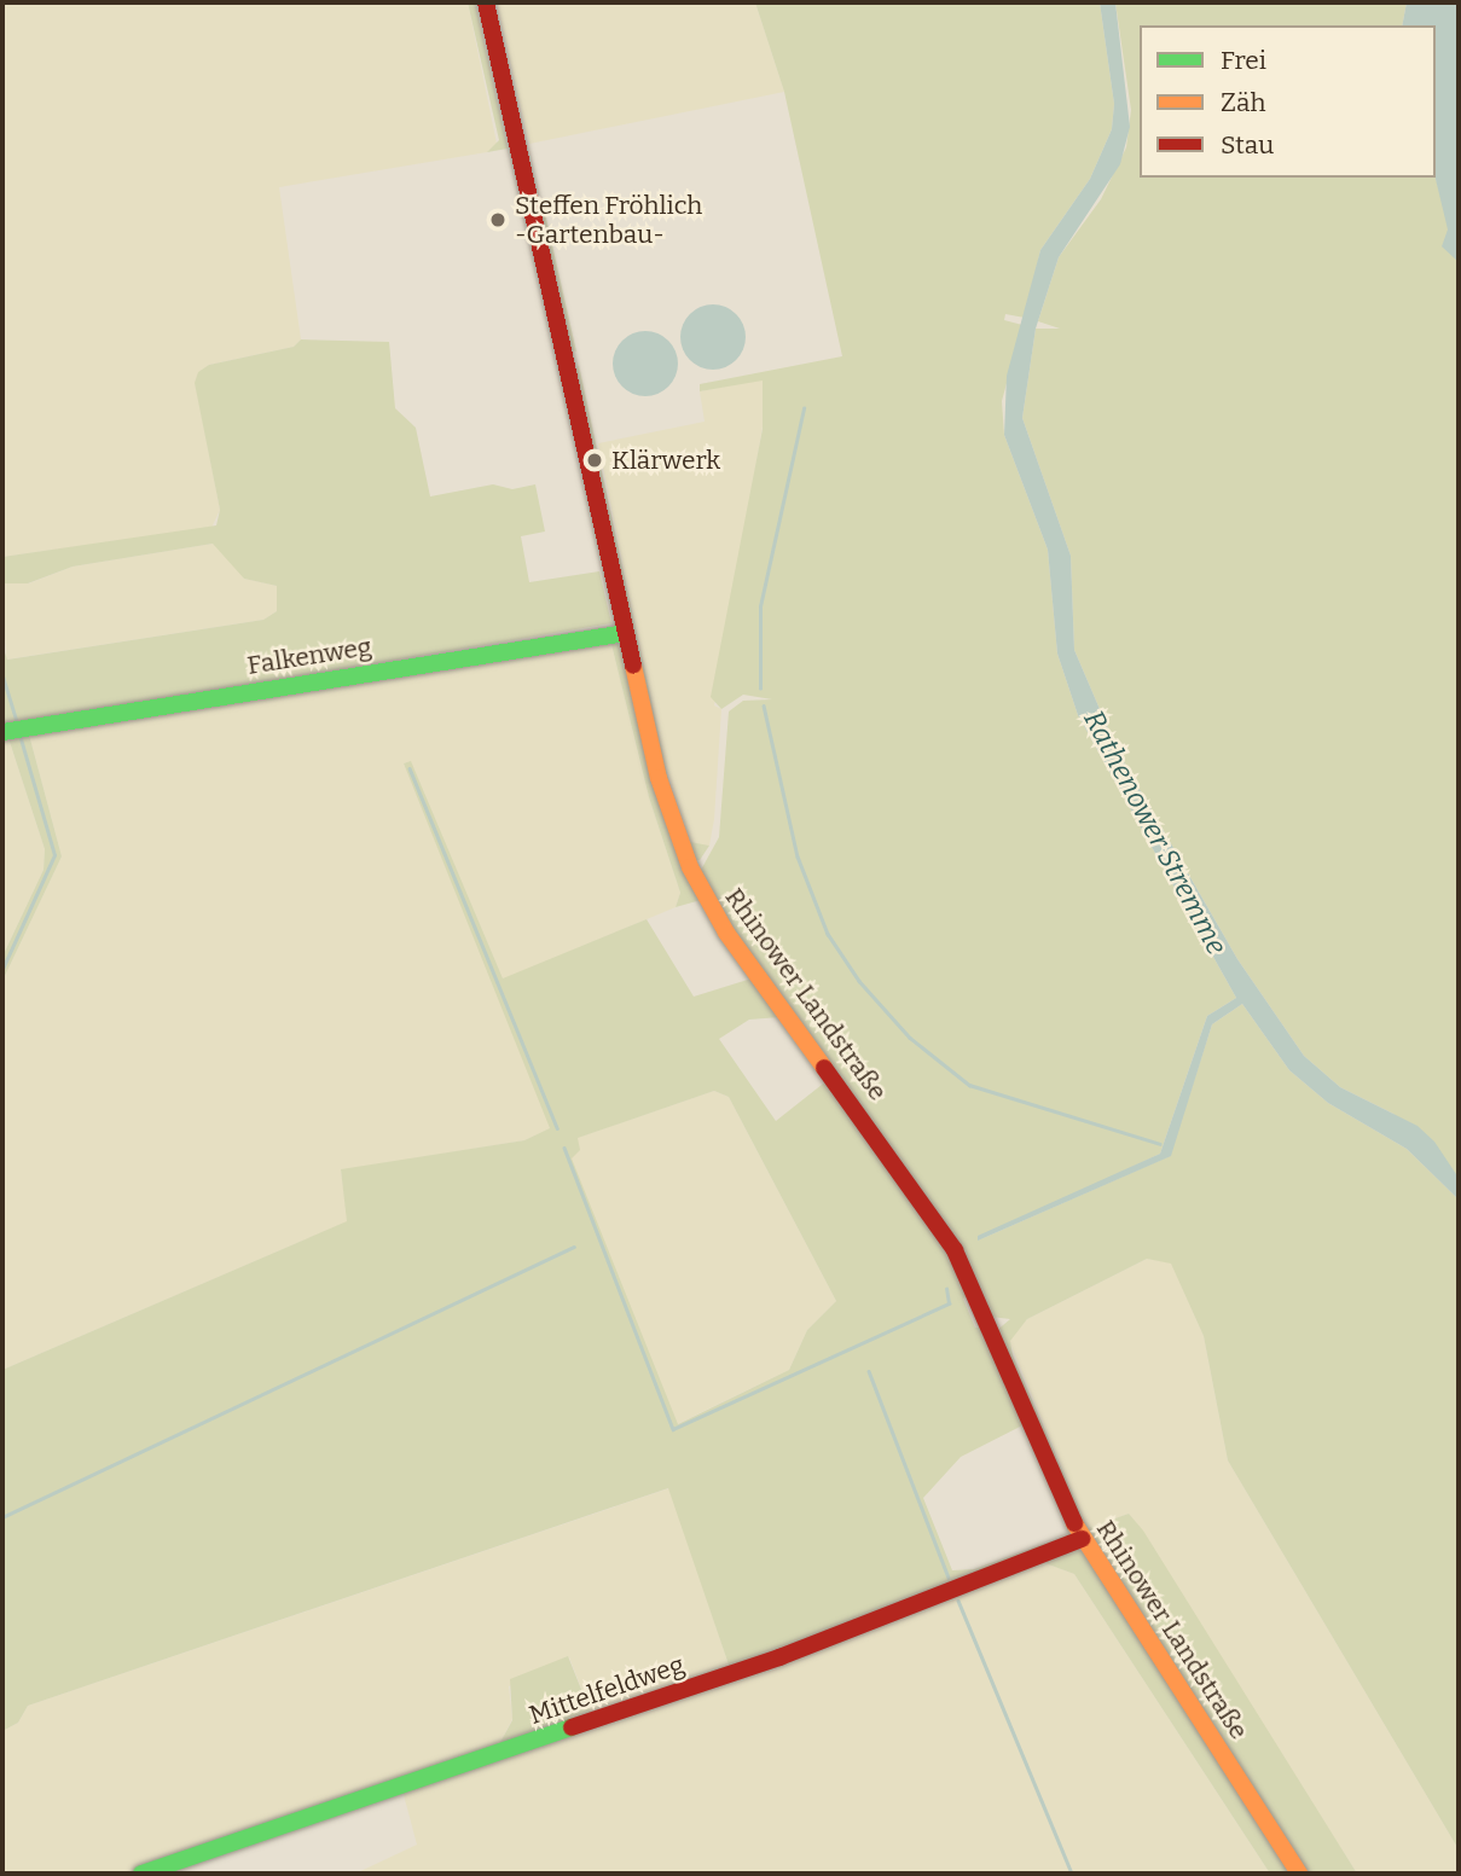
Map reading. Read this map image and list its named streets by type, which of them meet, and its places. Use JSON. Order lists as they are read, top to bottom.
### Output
{
  "streets": {
    "main road": ["Falkenweg", "Rhinower Landstraße", "Mittelfeldweg"]
  },
  "crossings": [
    ["Falkenweg", "Rhinower Landstraße"],
    ["Rhinower Landstraße", "Mittelfeldweg"]
  ],
  "water": ["Rathenower Stremme"],
  "places": ["Steffen Fröhlich -Gartenbau-", "Klärwerk"],
  "legend": ["Frei", "Zäh", "Stau"]
}
